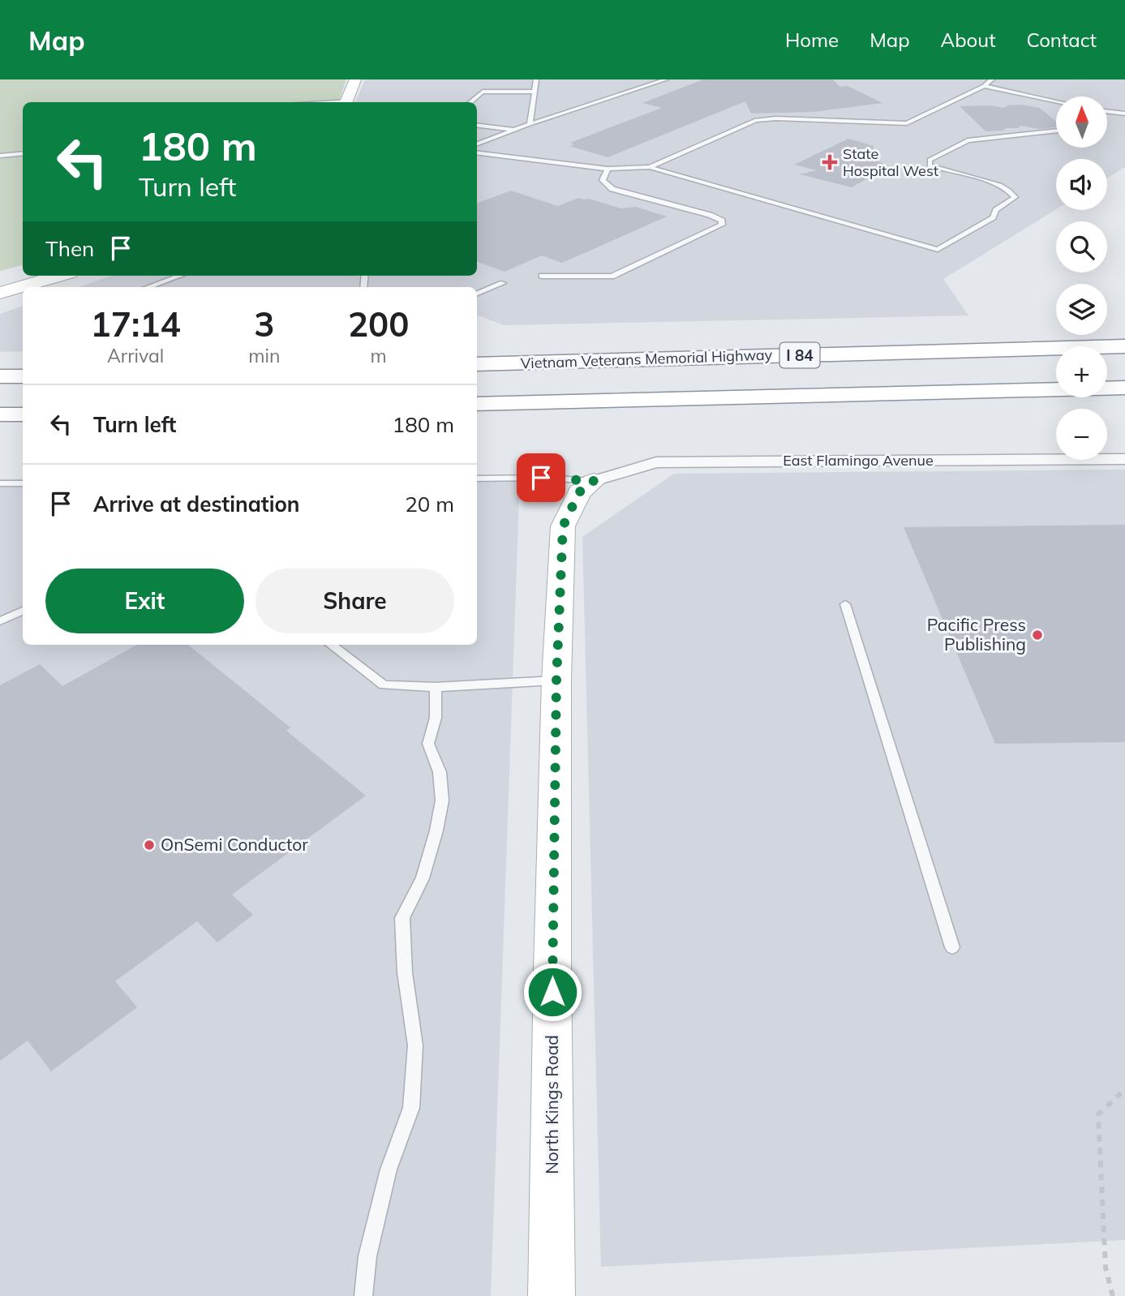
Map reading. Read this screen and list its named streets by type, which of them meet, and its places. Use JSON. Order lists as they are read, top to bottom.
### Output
{
  "streets": {
    "highway": ["I 84", "Vietnam Veterans Memorial Highway"],
    "street": ["East Flamingo Avenue", "North Kings Road"]
  },
  "crossings": [
    ["East Flamingo Avenue", "North Kings Road"]
  ],
  "places": {
    "health": ["State Hospital West"],
    "other": ["Pacific Press Publishing", "OnSemi Conductor"]
  },
  "north": "top",
  "page": {
    "header": "Map",
    "nav": [
      "Home",
      "Map",
      "About",
      "Contact"
    ],
    "map_buttons": ["+", "−"],
    "turn": ["180 m", "Turn left"],
    "then": "Then",
    "eta": [
      "17:14",
      "Arrival",
      "3",
      "min",
      "200",
      "m"
    ],
    "list": [
      {
        "name": "Turn left",
        "value": "180 m"
      },
      {
        "name": "Arrive at destination",
        "value": "20 m"
      }
    ],
    "buttons": ["Exit", "Share"]
  }
}
